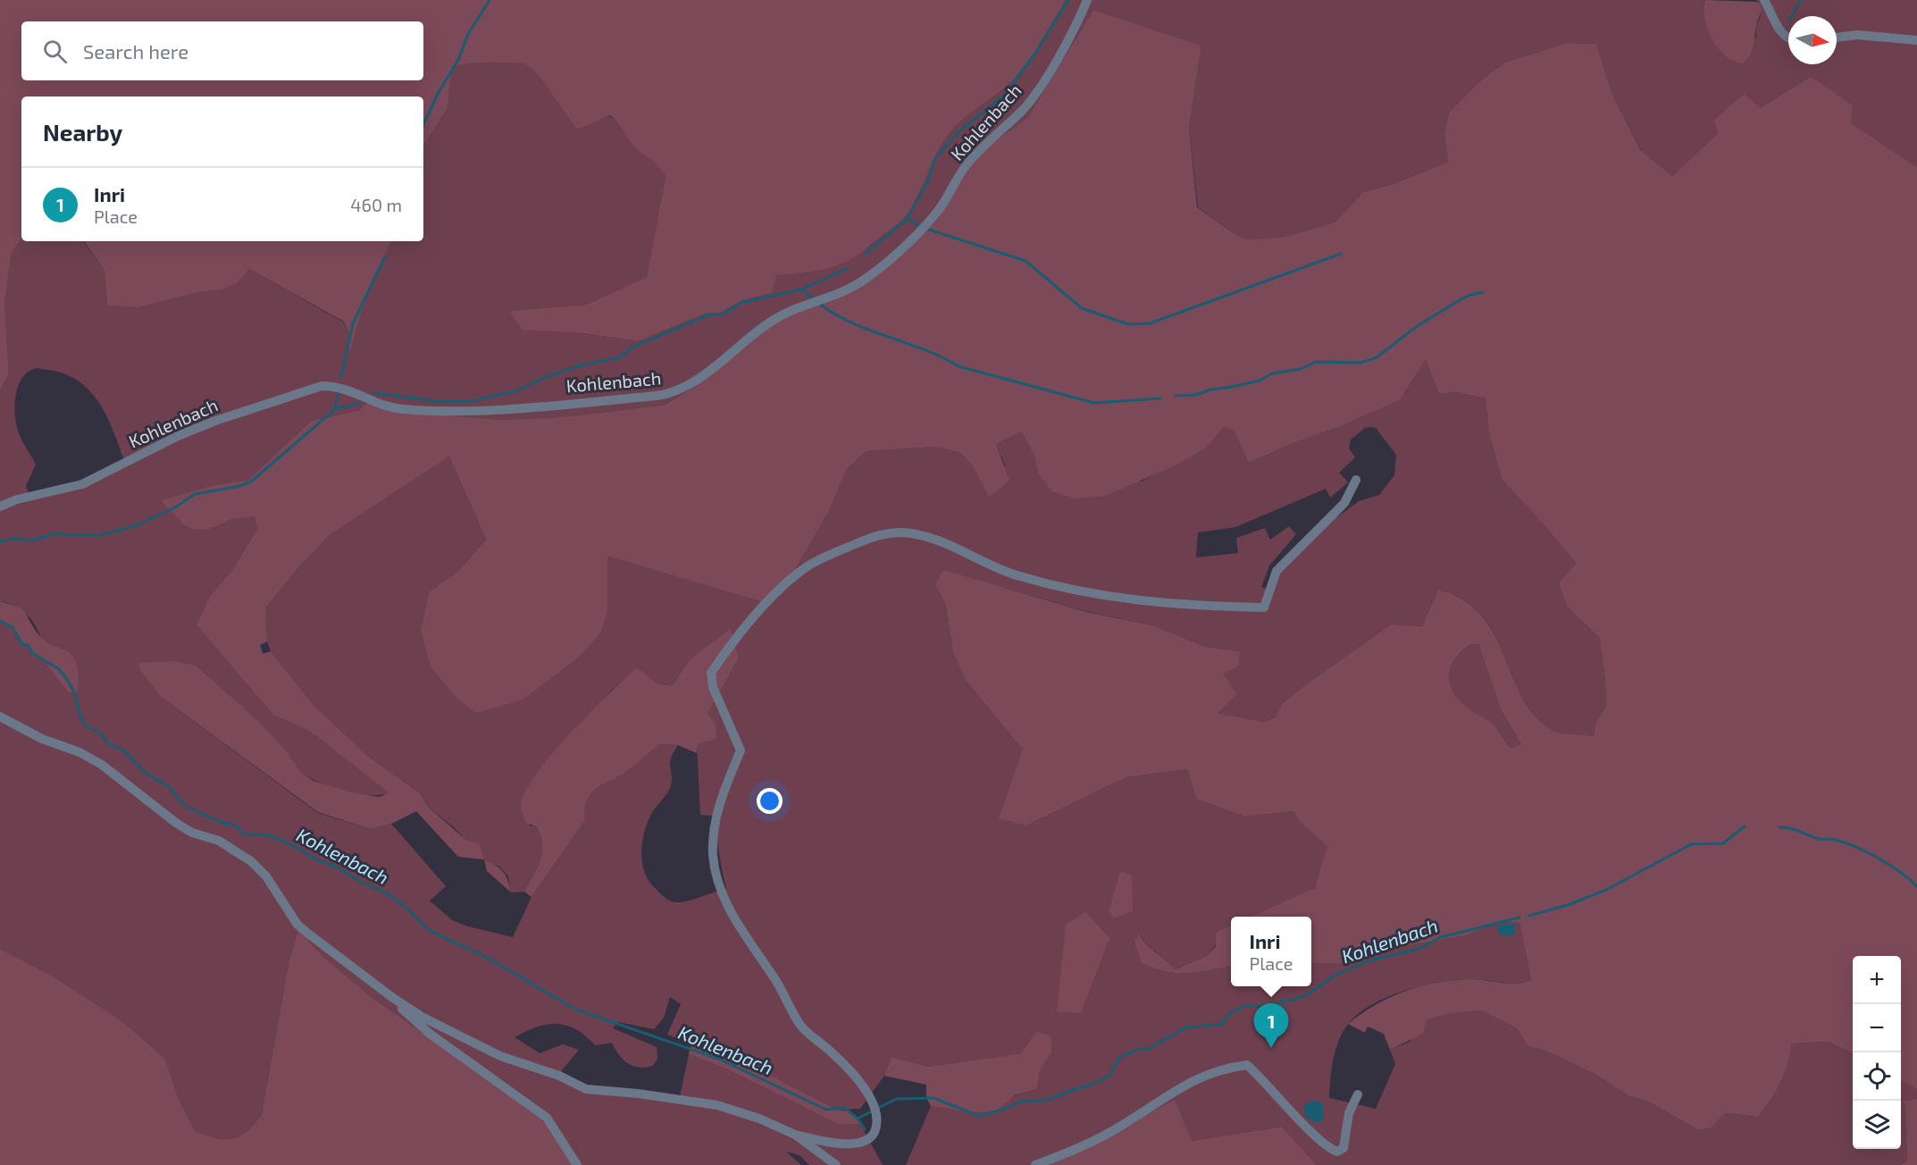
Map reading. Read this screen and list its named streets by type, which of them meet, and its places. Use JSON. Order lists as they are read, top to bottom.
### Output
{
  "streets": {
    "street": ["Kohlenbach"]
  },
  "water": ["Kohlenbach"],
  "north": "right",
  "page": {
    "search": "Search here",
    "heading": "Nearby",
    "list": [
      {
        "mark": "1",
        "name": "Inri",
        "note": "Place",
        "value": "460 m"
      }
    ],
    "popup": ["Inri", "Place"],
    "map_buttons": ["+", "−"],
    "pins": "1"
  }
}
